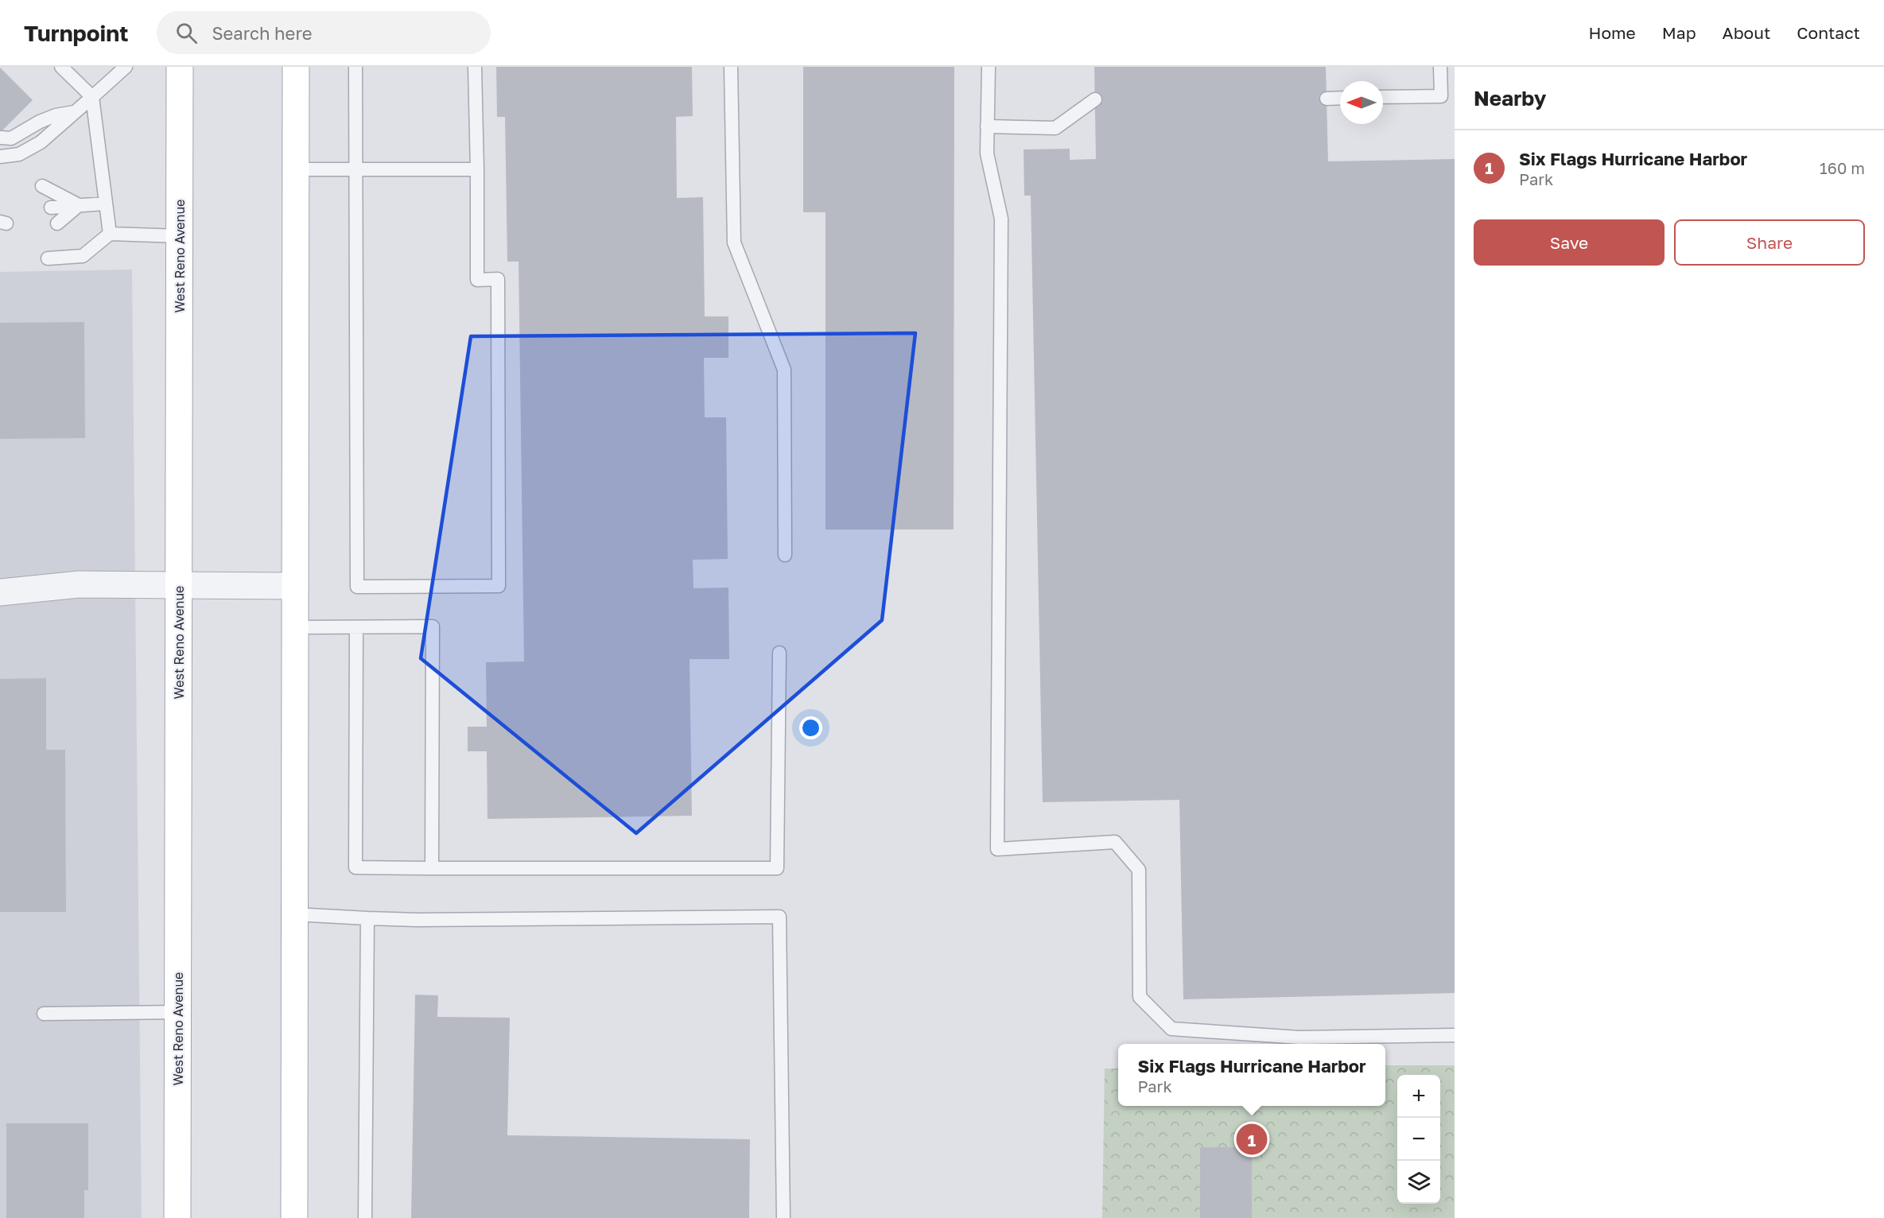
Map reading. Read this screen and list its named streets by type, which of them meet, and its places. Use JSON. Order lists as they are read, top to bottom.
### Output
{
  "streets": {
    "main road": ["West Reno Avenue"]
  },
  "north": "left",
  "page": {
    "header": "Turnpoint",
    "search": "Search here",
    "nav": [
      "Home",
      "Map",
      "About",
      "Contact"
    ],
    "heading": "Nearby",
    "list": [
      {
        "mark": "1",
        "name": "Six Flags Hurricane Harbor",
        "note": "Park",
        "value": "160 m"
      }
    ],
    "buttons": ["Save", "Share"],
    "popup": ["Six Flags Hurricane Harbor", "Park"],
    "map_buttons": ["+", "−"],
    "pins": "1"
  }
}
